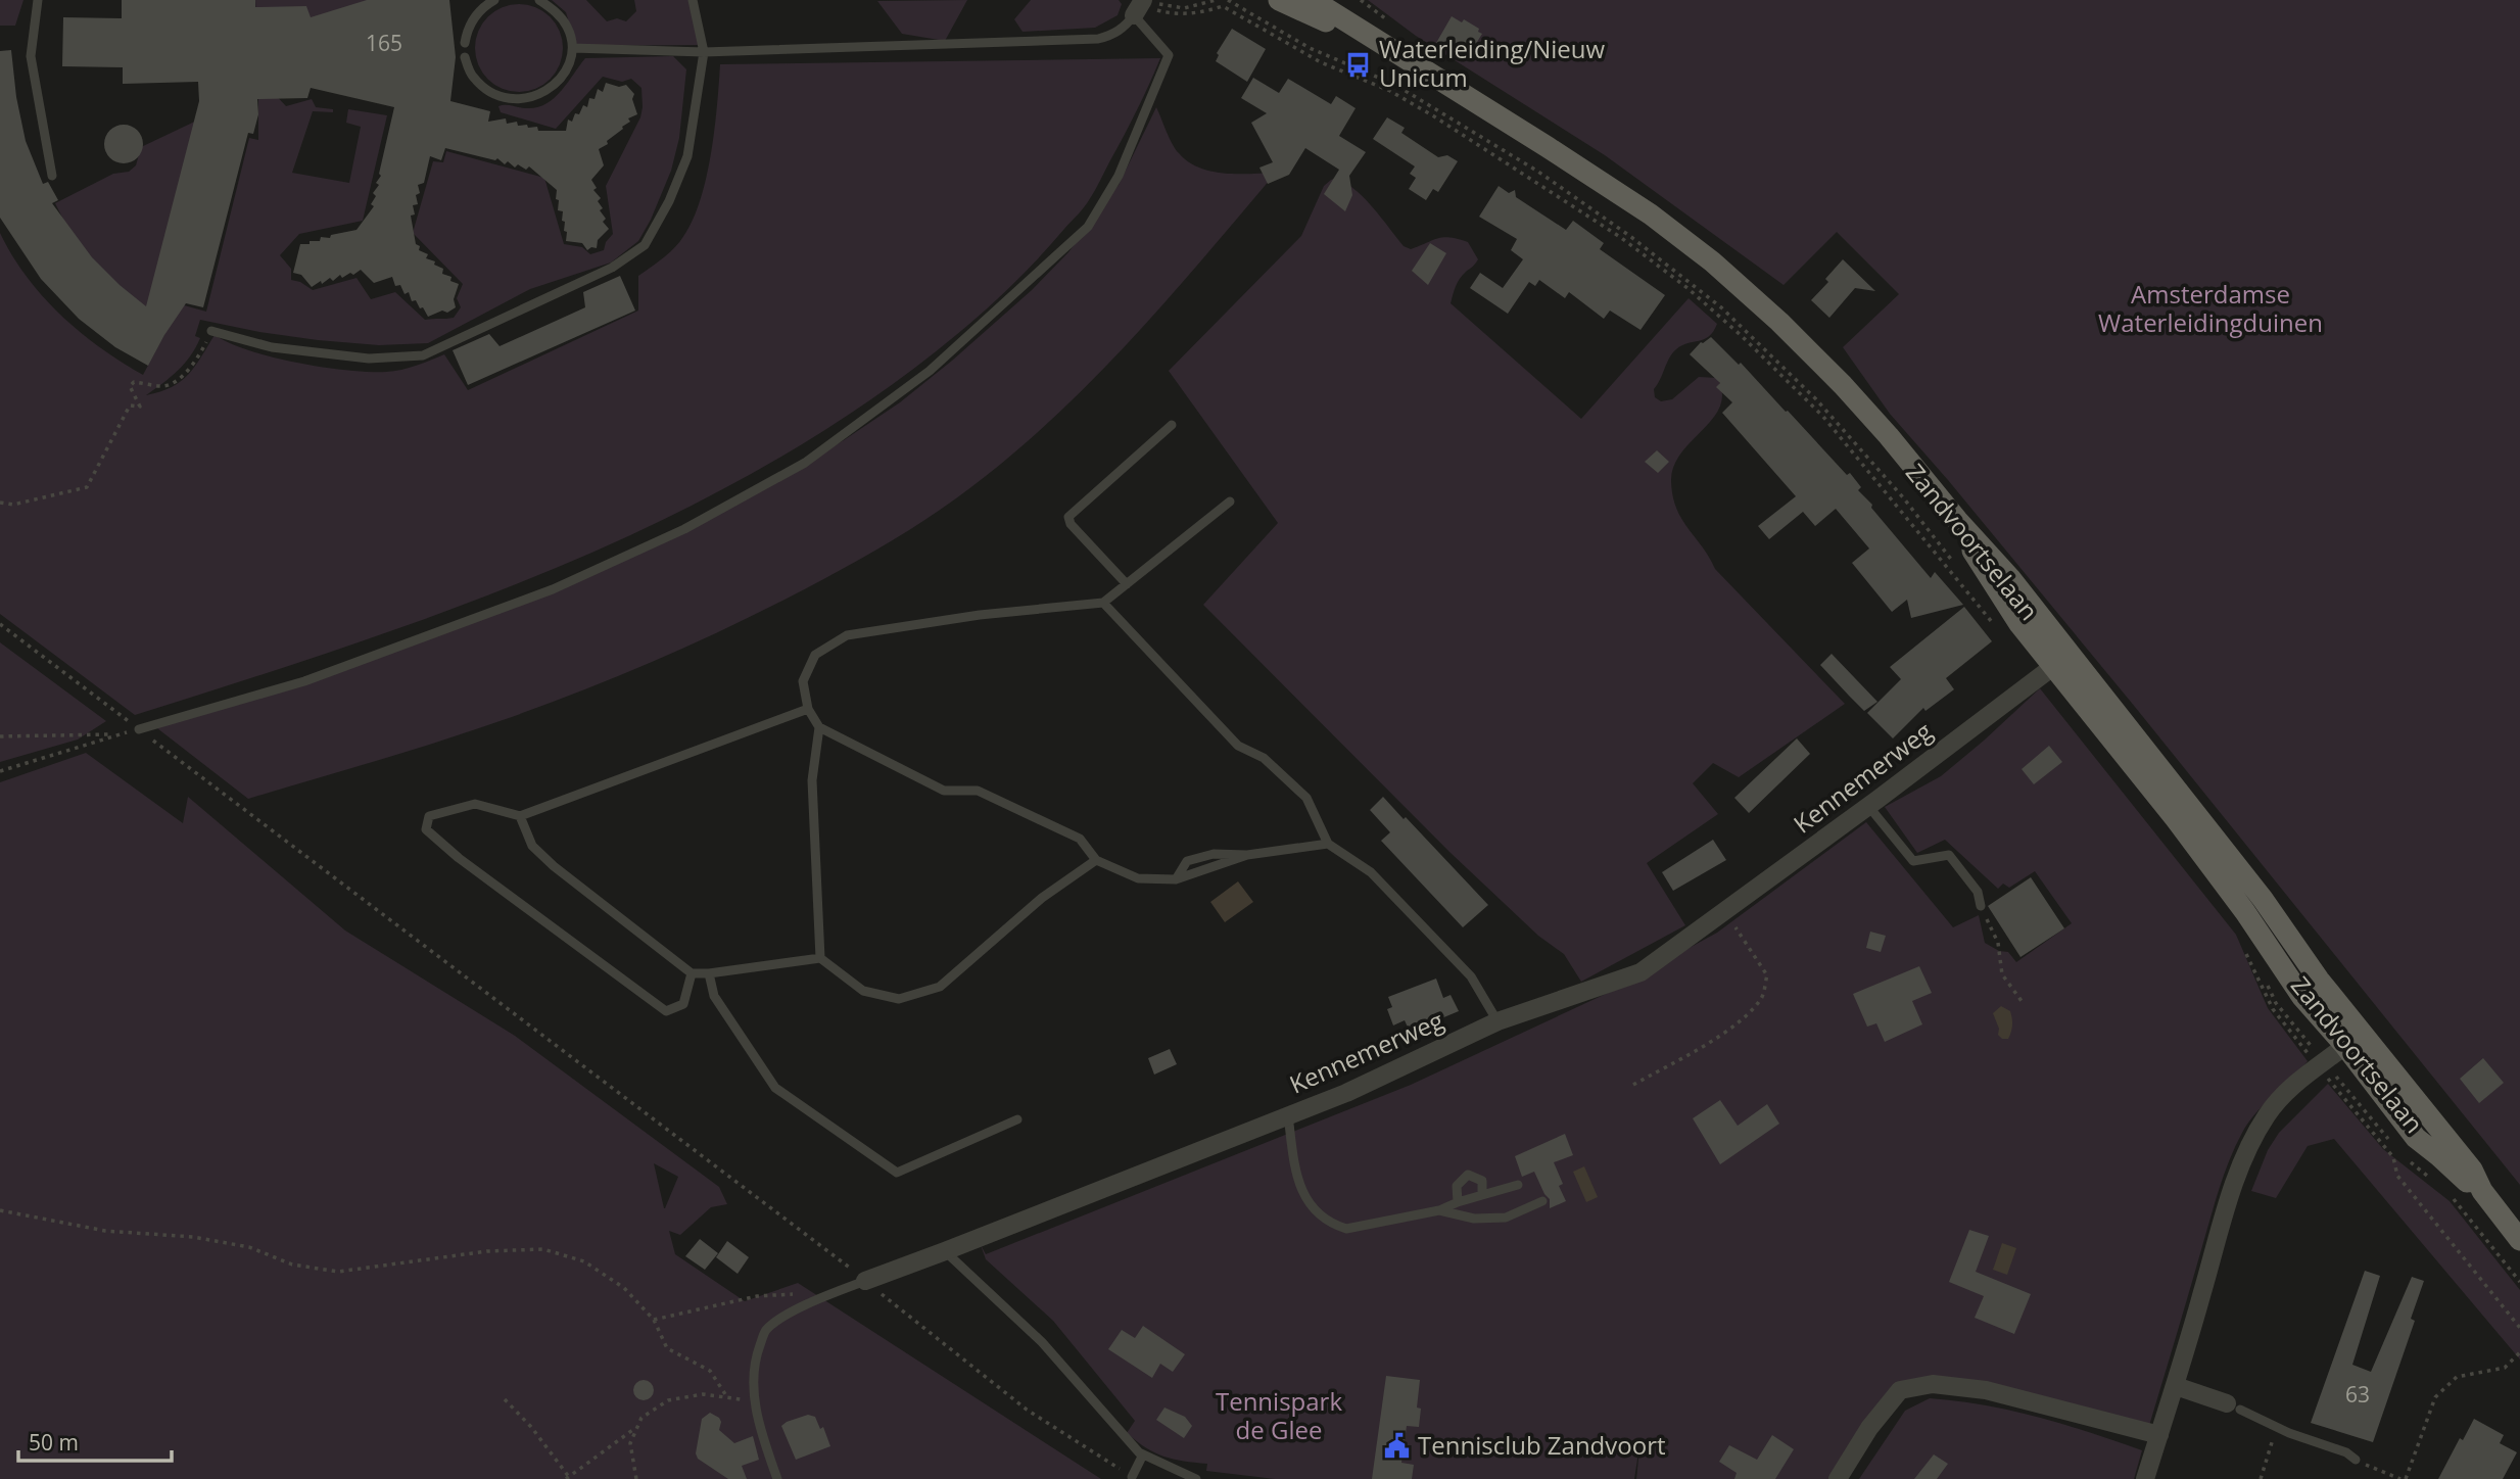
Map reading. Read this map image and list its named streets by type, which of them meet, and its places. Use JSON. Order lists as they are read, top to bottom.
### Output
{
  "streets": {
    "main road": ["Zandvoortselaan"],
    "street": ["Kennemerweg"]
  },
  "crossings": [
    ["Zandvoortselaan", "Kennemerweg"]
  ],
  "parks": ["Amsterdamse Waterleidingduinen", "Tennispark de Glee"],
  "places": {
    "bus stop": ["Waterleiding/Nieuw Unicum"],
    "public building": ["Tennisclub Zandvoort"]
  },
  "house_numbers": ["165", "63"],
  "scale_bar": "50 m"
}
